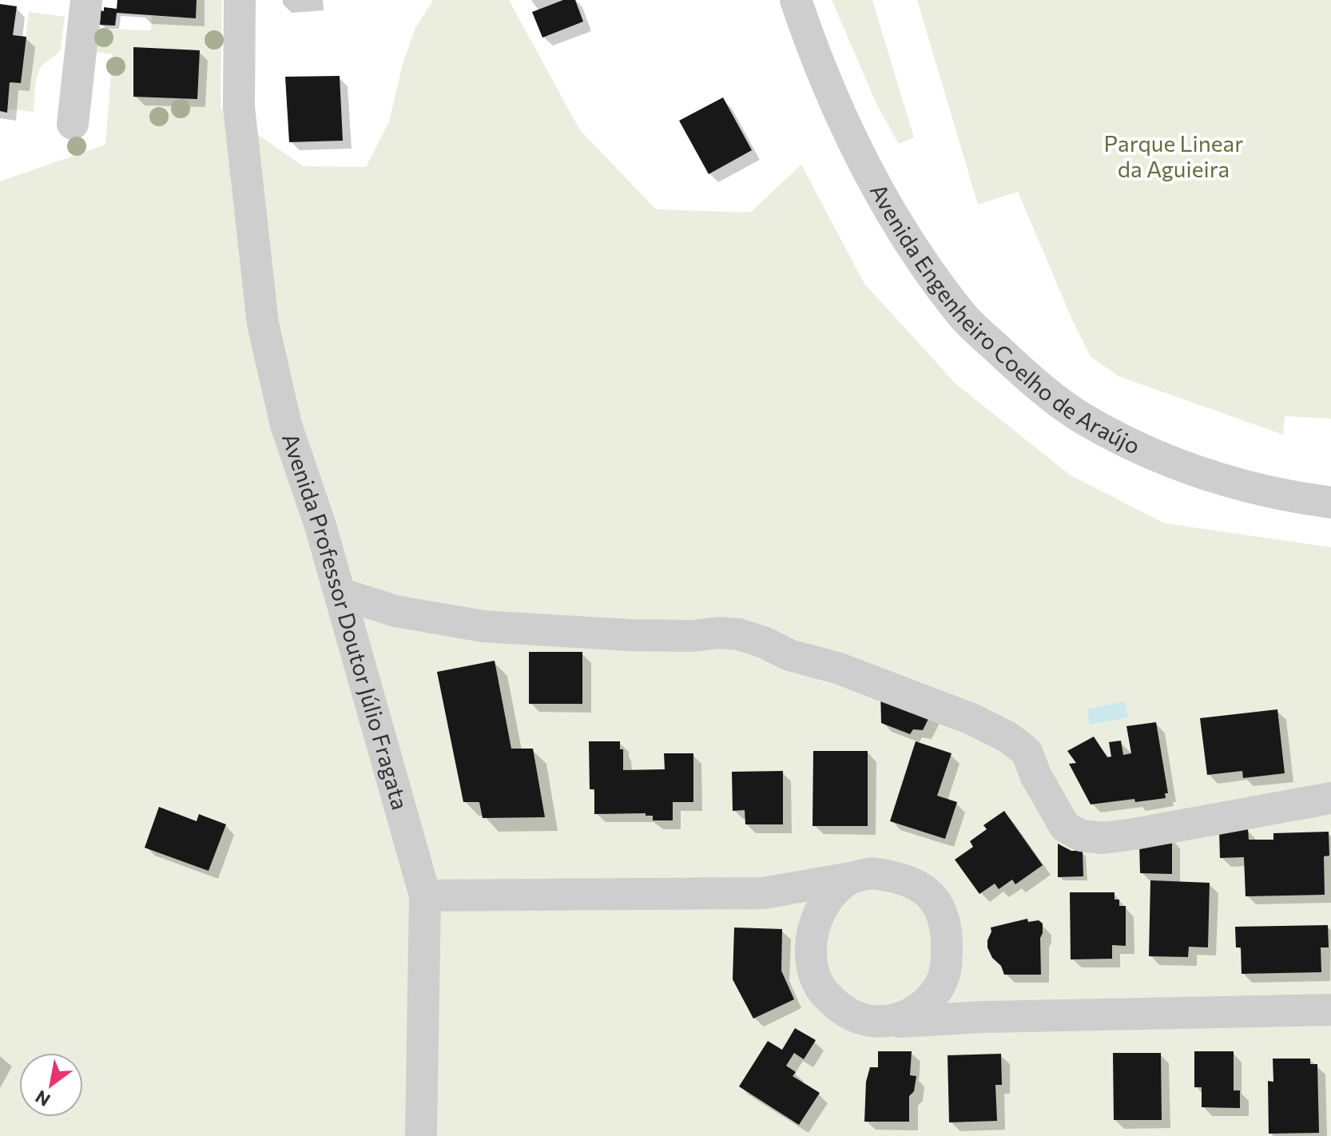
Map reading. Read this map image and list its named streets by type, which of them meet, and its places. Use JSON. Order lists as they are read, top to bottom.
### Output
{
  "streets": {
    "street": ["Avenida Engenheiro Coelho de Araújo", "Avenida Professor Doutor Júlio Fragata"]
  },
  "parks": ["Parque Linear da Aguieira"],
  "north": "bottom left"
}
